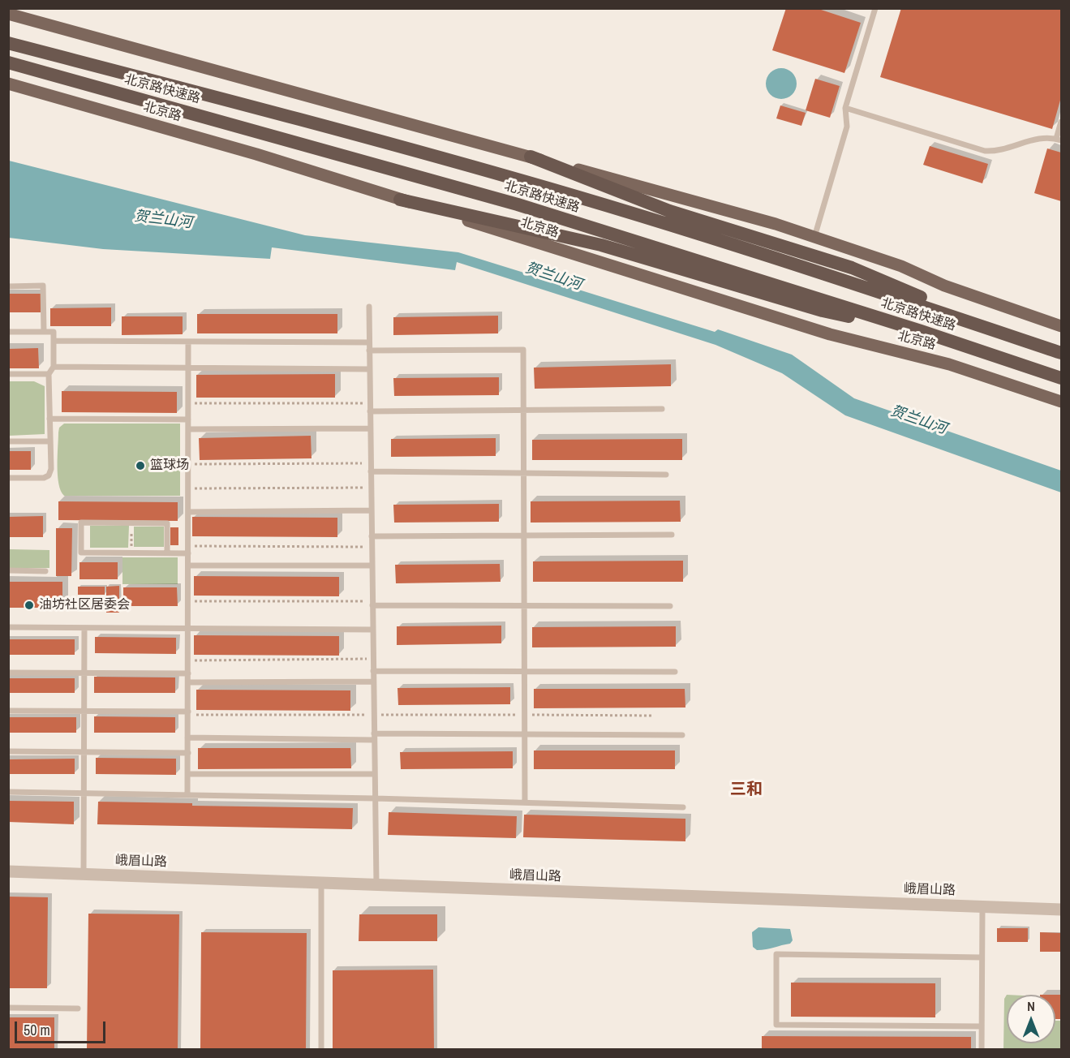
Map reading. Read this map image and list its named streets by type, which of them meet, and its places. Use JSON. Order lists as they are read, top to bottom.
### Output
{
  "streets": {
    "highway": ["北京路快速路"],
    "main road": ["北京路"],
    "street": ["峨眉山路"]
  },
  "districts": ["三和"],
  "water": ["贺兰山河"],
  "places": ["篮球场", "油坊社区居委会"],
  "scale_bar": "50 m",
  "north": "top"
}
